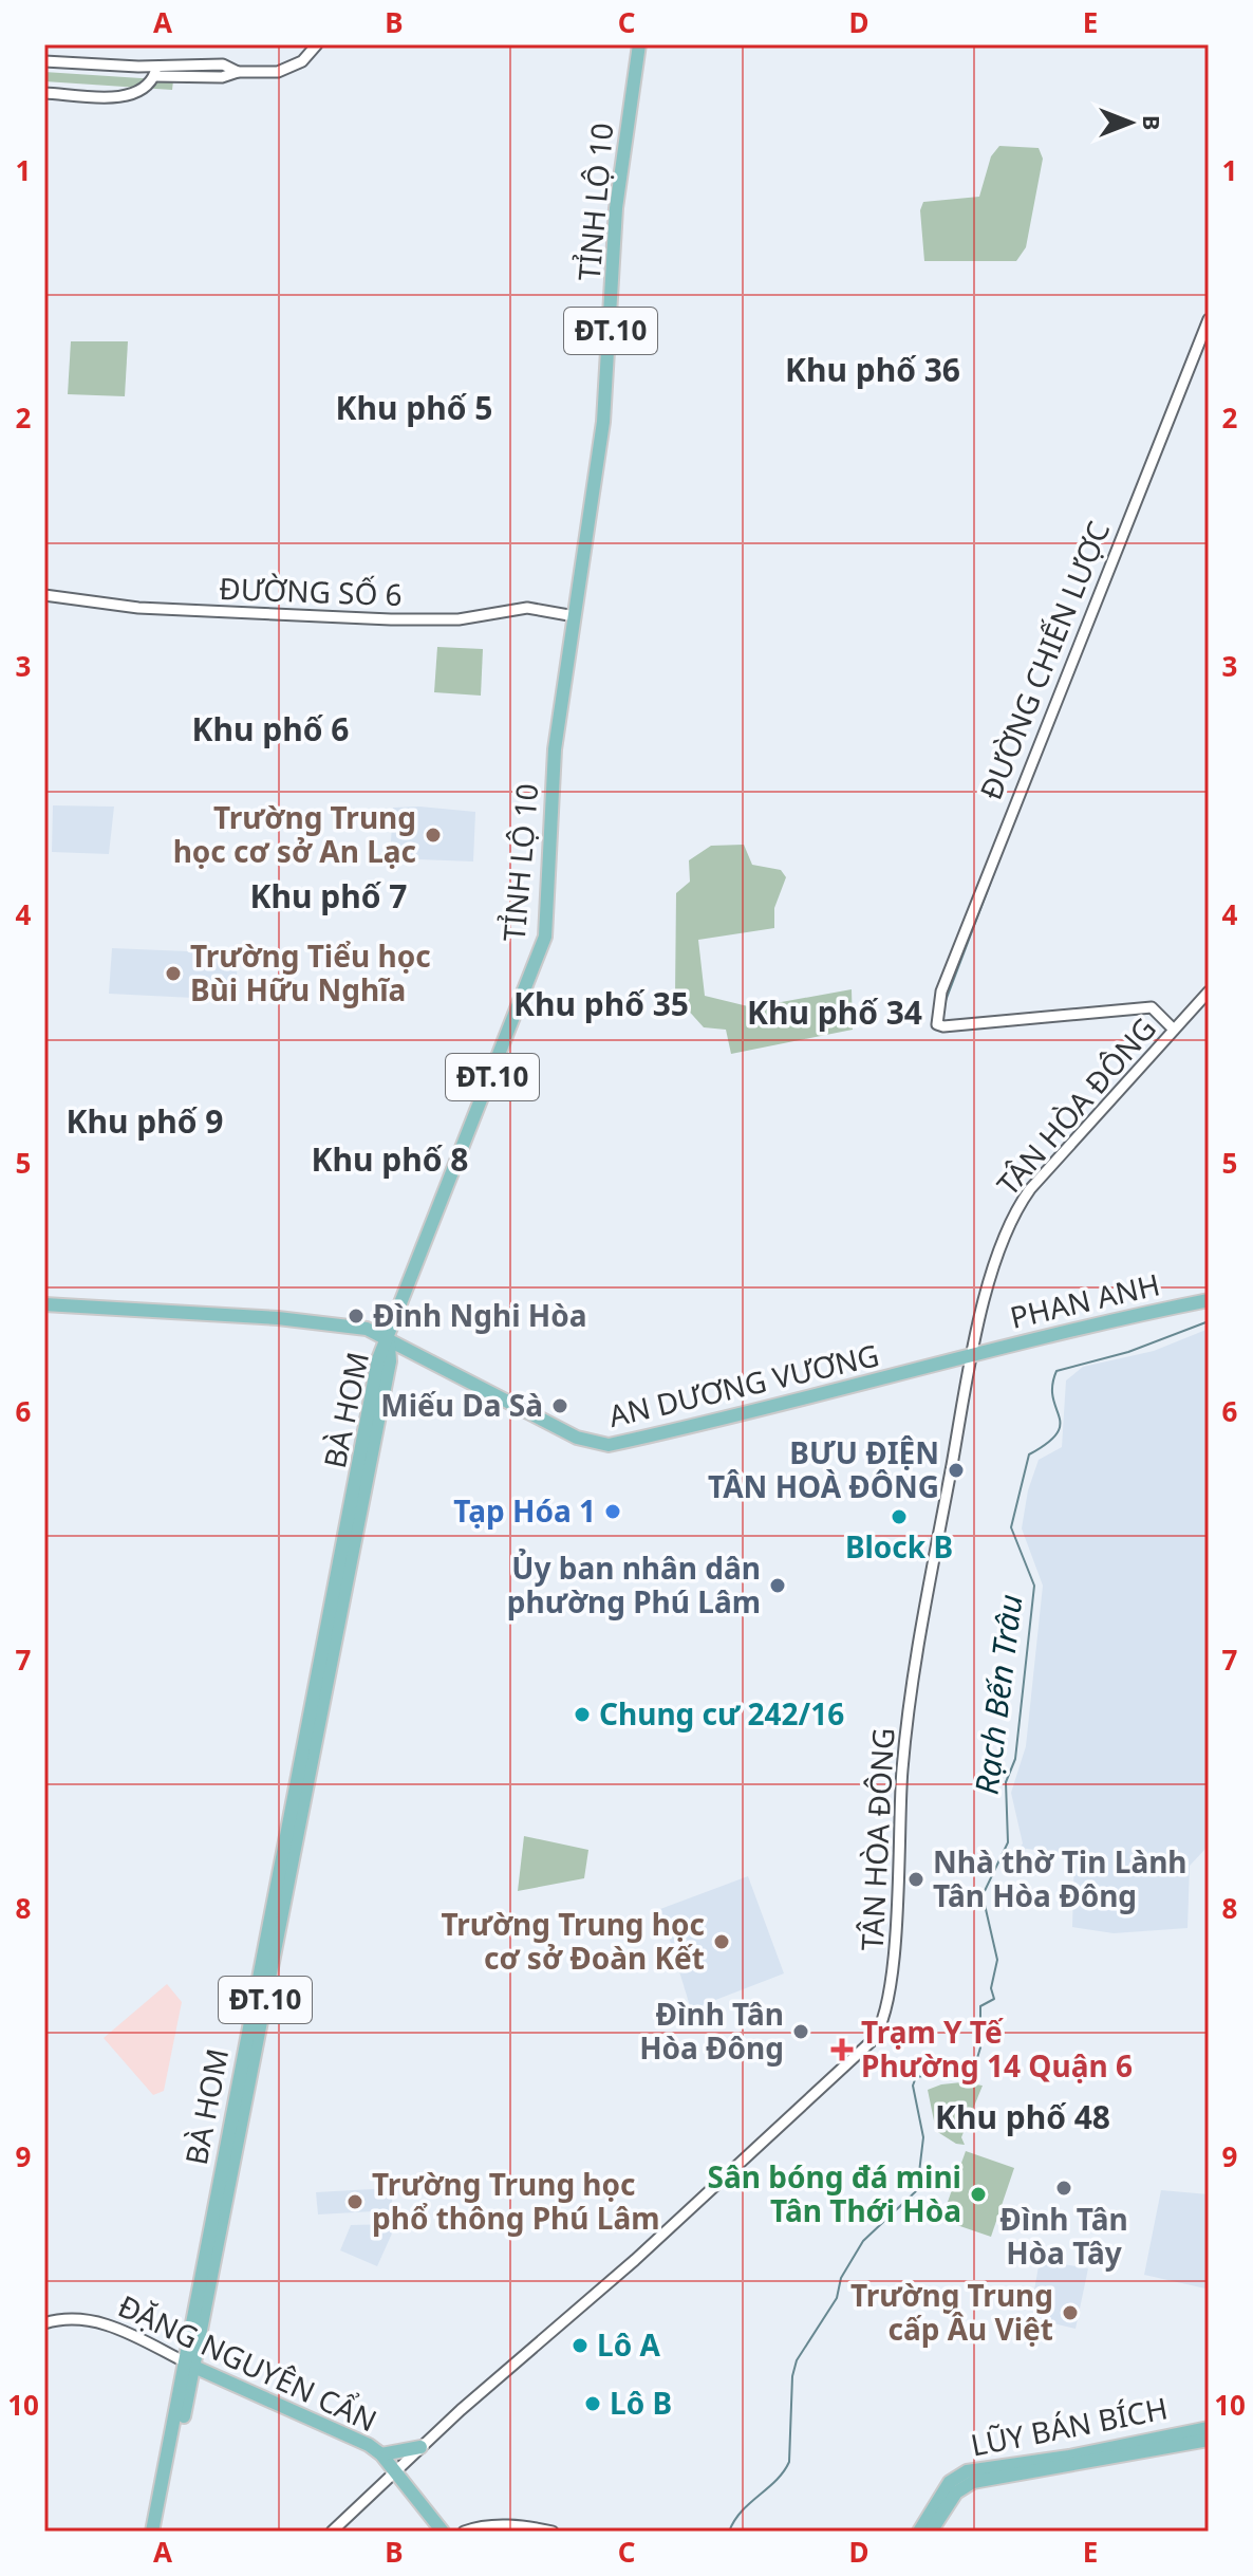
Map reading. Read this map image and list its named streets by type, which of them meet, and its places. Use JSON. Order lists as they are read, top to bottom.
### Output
{
  "streets": {
    "main road": [
      "TỈNH LỘ 10",
      "ĐT.10",
      "PHAN ANH",
      "AN DƯƠNG VƯƠNG",
      "BÀ HOM",
      "ĐẶNG NGUYÊN CẨN",
      "LŨY BÁN BÍCH"
    ],
    "street": ["ĐƯỜNG SỐ 6", "ĐƯỜNG CHIẾN LƯỢC", "TÂN HÒA ĐÔNG"]
  },
  "crossings": [
    ["TỈNH LỘ 10", "ĐƯỜNG SỐ 6"],
    ["TỈNH LỘ 10", "AN DƯƠNG VƯƠNG"],
    ["TỈNH LỘ 10", "BÀ HOM"],
    ["ĐƯỜNG CHIẾN LƯỢC", "TÂN HÒA ĐÔNG"],
    ["TÂN HÒA ĐÔNG", "PHAN ANH"],
    ["TÂN HÒA ĐÔNG", "AN DƯƠNG VƯƠNG"],
    ["TÂN HÒA ĐÔNG", "ĐẶNG NGUYÊN CẨN"],
    ["PHAN ANH", "AN DƯƠNG VƯƠNG"],
    ["AN DƯƠNG VƯƠNG", "BÀ HOM"],
    ["BÀ HOM", "ĐẶNG NGUYÊN CẨN"]
  ],
  "districts": [
    "Khu phố 36",
    "Khu phố 5",
    "Khu phố 6",
    "Khu phố 7",
    "Khu phố 35",
    "Khu phố 34",
    "Khu phố 9",
    "Khu phố 8",
    "Khu phố 48"
  ],
  "water": ["Rạch Bến Trâu"],
  "places": {
    "other": [
      "Trường Trung học cơ sở An Lạc",
      "Trường Tiểu học Bùi Hữu Nghĩa",
      "Đình Nghi Hòa",
      "Miếu Da Sà",
      "BƯU ĐIỆN TÂN HOÀ ĐÔNG",
      "Tạp Hóa 1",
      "Block B",
      "Ủy ban nhân dân phường Phú Lâm",
      "Chung cư 242/16",
      "Nhà thờ Tin Lành Tân Hòa Đông",
      "Trường Trung học cơ sở Đoàn Kết",
      "Đình Tân Hòa Đông",
      "Đình Tân Hòa Tây",
      "Sân bóng đá mini Tân Thới Hòa",
      "Trường Trung học phổ thông Phú Lâm",
      "Trường Trung cấp Âu Việt",
      "Lô A",
      "Lô B"
    ],
    "health": ["Trạm Y Tế Phường 14 Quận 6"]
  },
  "north": "right",
  "grid": {
    "columns": [
      "A",
      "B",
      "C",
      "D",
      "E"
    ],
    "rows": [
      "1",
      "2",
      "3",
      "4",
      "5",
      "6",
      "7",
      "8",
      "9",
      "10"
    ]
  }
}
